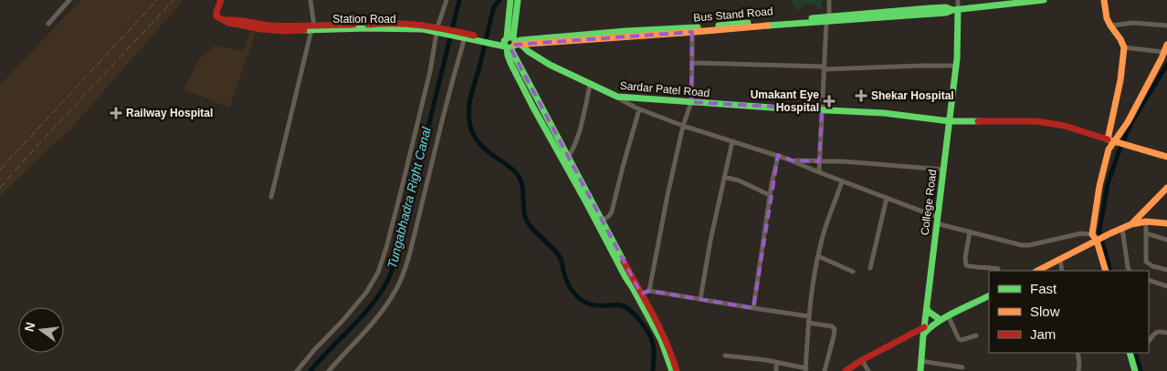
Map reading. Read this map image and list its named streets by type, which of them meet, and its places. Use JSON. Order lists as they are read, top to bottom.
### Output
{
  "streets": {
    "street": [
      "Bus Stand Road",
      "Station Road",
      "Sardar Patel Road",
      "College Road"
    ]
  },
  "crossings": [
    ["Bus Stand Road", "Sardar Patel Road"],
    ["Bus Stand Road", "College Road"],
    ["Sardar Patel Road", "College Road"]
  ],
  "water": ["Tungabhadra Right Canal"],
  "places": {
    "health": ["Shekar Hospital", "Umakant Eye Hospital", "Railway Hospital"]
  },
  "legend": ["Fast", "Slow", "Jam"],
  "north": "left"
}
